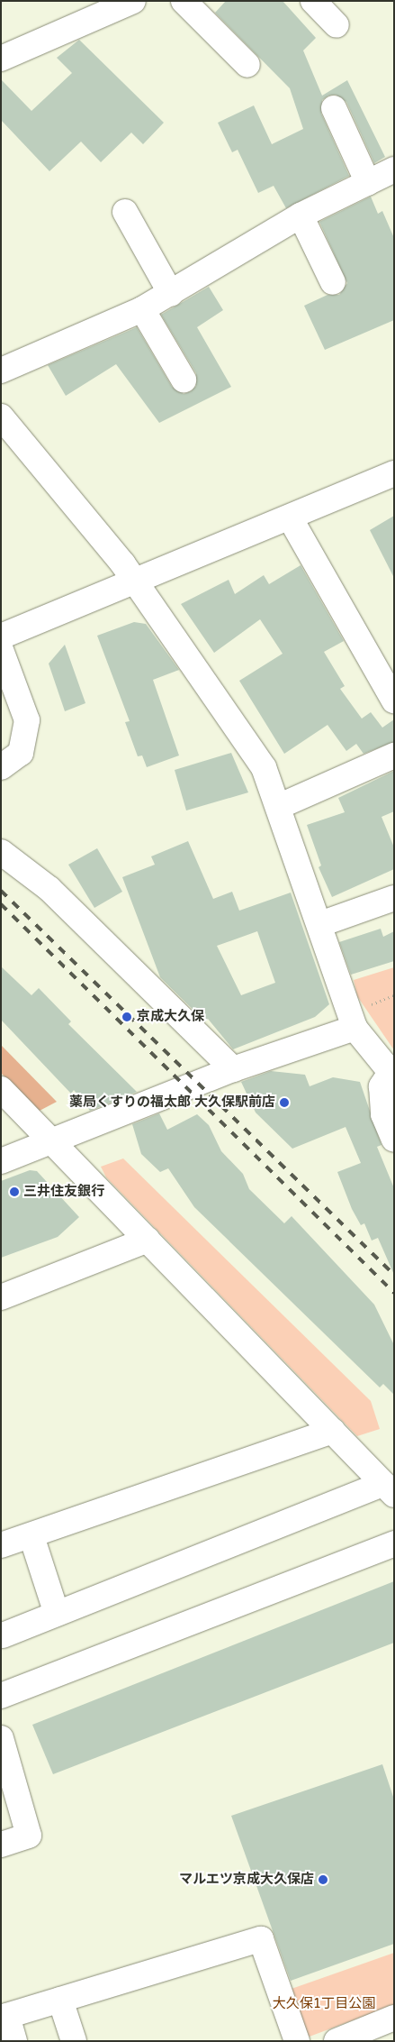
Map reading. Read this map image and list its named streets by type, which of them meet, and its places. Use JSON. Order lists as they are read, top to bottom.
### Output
{
  "parks": ["大久保1丁目公園"],
  "places": [
    "京成大久保",
    "薬局くすりの福太郎 大久保駅前店",
    "三井住友銀行",
    "マルエツ京成大久保店"
  ]
}
